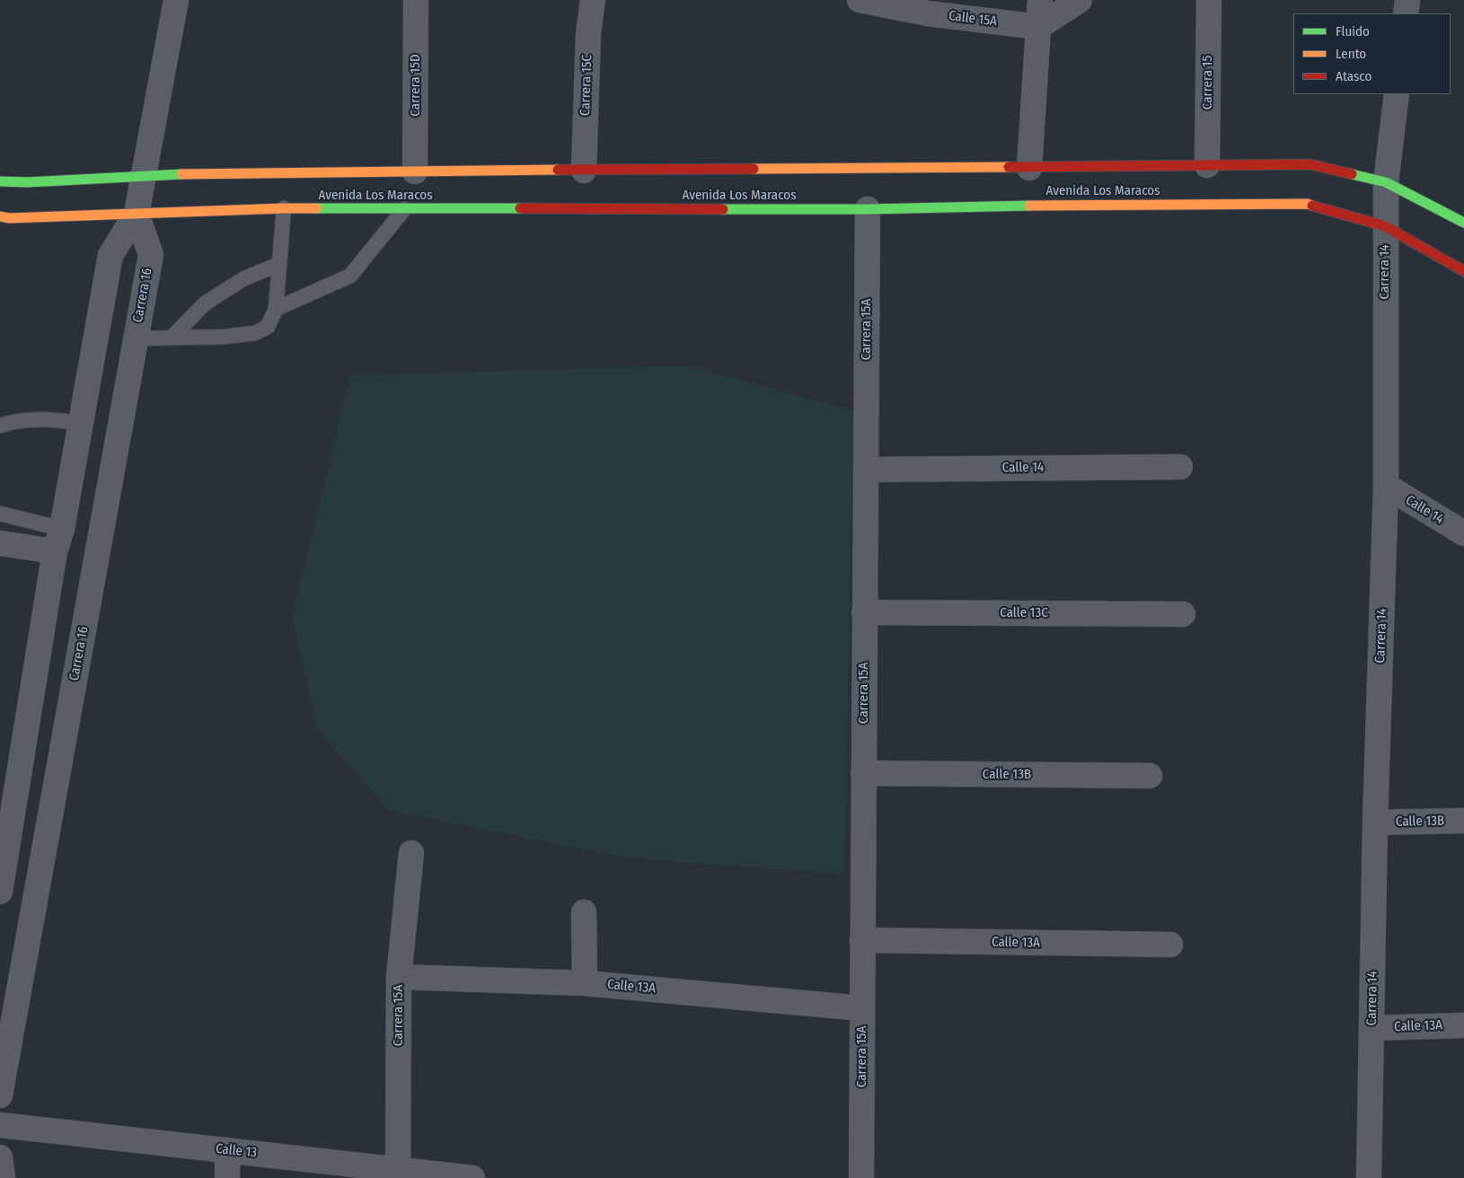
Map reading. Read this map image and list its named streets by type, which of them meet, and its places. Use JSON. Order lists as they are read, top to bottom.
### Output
{
  "streets": {
    "street": [
      "Calle 15A",
      "Carrera 15",
      "Carrera 15D",
      "Carrera 15C",
      "Avenida Los Maracos",
      "Carrera 14",
      "Carrera 16",
      "Carrera 15A",
      "Calle 14",
      "Calle 13C",
      "Calle 13B",
      "Calle 13A",
      "Calle 13"
    ]
  },
  "crossings": [
    ["Carrera 15", "Avenida Los Maracos"],
    ["Carrera 15D", "Avenida Los Maracos"],
    ["Carrera 15C", "Avenida Los Maracos"],
    ["Avenida Los Maracos", "Carrera 14"],
    ["Avenida Los Maracos", "Carrera 16"],
    ["Avenida Los Maracos", "Carrera 15A"],
    ["Carrera 14", "Calle 14"],
    ["Carrera 14", "Calle 13B"],
    ["Carrera 14", "Calle 13A"],
    ["Carrera 15A", "Calle 14"],
    ["Carrera 15A", "Calle 13C"],
    ["Carrera 15A", "Calle 13B"],
    ["Carrera 15A", "Calle 13A"],
    ["Carrera 15A", "Calle 13"]
  ],
  "legend": ["Fluido", "Lento", "Atasco"]
}
